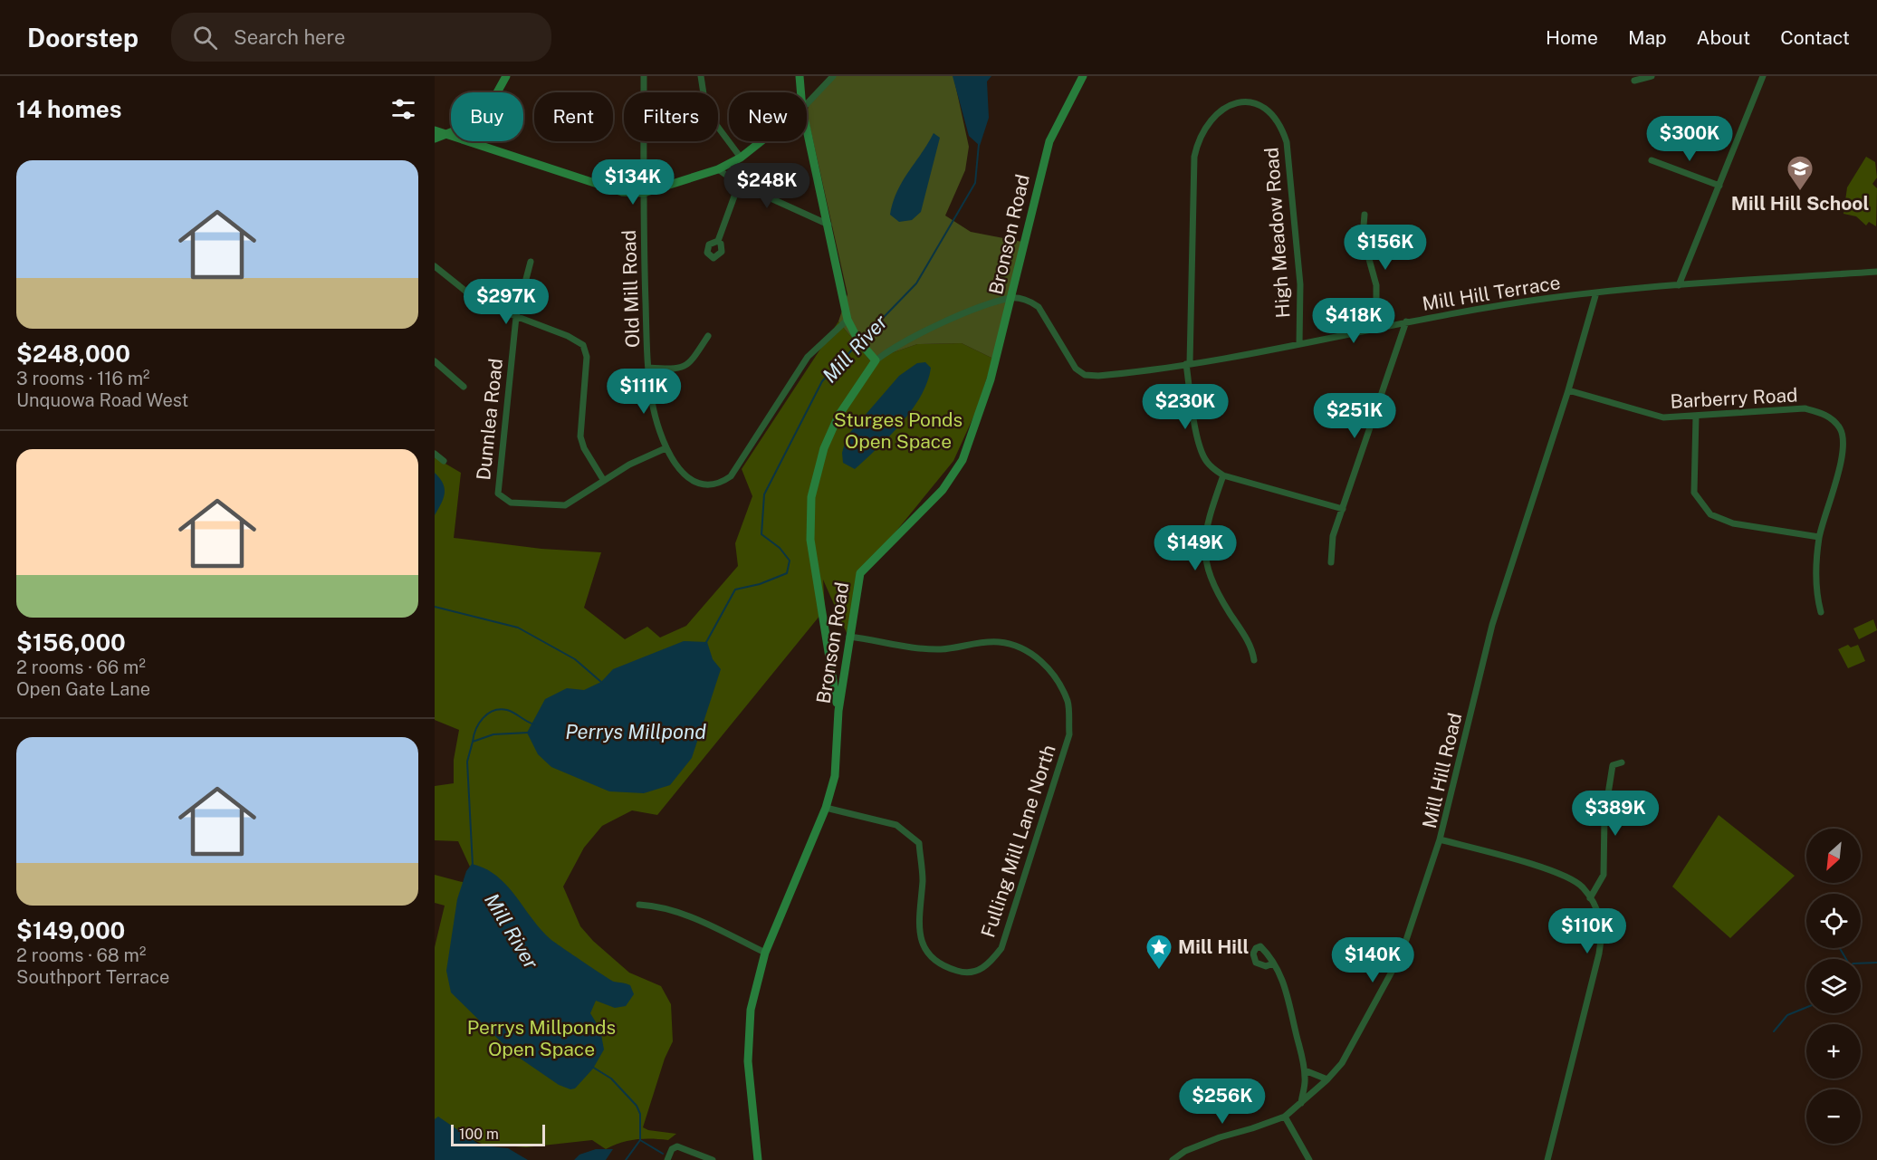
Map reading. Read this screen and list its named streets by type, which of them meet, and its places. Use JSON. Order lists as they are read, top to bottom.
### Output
{
  "streets": {
    "main road": ["Bronson Road"],
    "street": [
      "High Meadow Road",
      "Old Mill Road",
      "Mill Hill Terrace",
      "Barberry Road",
      "Dunnlea Road",
      "Mill Hill Road",
      "Fulling Mill Lane North"
    ]
  },
  "crossings": [
    ["High Meadow Road", "Mill Hill Terrace"],
    ["Bronson Road", "Mill Hill Terrace"],
    ["Bronson Road", "Fulling Mill Lane North"],
    ["Old Mill Road", "Dunnlea Road"],
    ["Mill Hill Terrace", "Mill Hill Road"],
    ["Barberry Road", "Mill Hill Road"]
  ],
  "water": ["Mill River", "Perrys Millpond"],
  "parks": ["Sturges Ponds Open Space", "Perrys Millponds Open Space"],
  "places": {
    "school or university": ["Mill Hill School"],
    "place": ["Mill Hill"]
  },
  "scale_bar": "100 m",
  "north": "bottom left",
  "page": {
    "header": "Doorstep",
    "search": "Search here",
    "nav": [
      "Home",
      "Map",
      "About",
      "Contact"
    ],
    "heading": "14 homes",
    "chip": [
      "Buy",
      "Rent",
      "Filters",
      "New"
    ],
    "price": [
      "$300K",
      "$134K",
      "$248K",
      "$156K",
      "$297K",
      "$418K",
      "$111K",
      "$230K",
      "$251K",
      "$149K",
      "$389K",
      "$110K",
      "$140K",
      "$256K"
    ],
    "list": [
      {
        "name": "$248,000",
        "note": "3 rooms · 116 m² · Unquowa Road West"
      },
      {
        "name": "$156,000",
        "note": "2 rooms · 66 m² · Open Gate Lane"
      },
      {
        "name": "$149,000",
        "note": "2 rooms · 68 m² · Southport Terrace"
      }
    ],
    "map_buttons": ["+", "−"],
    "scale": "100 m"
  }
}
